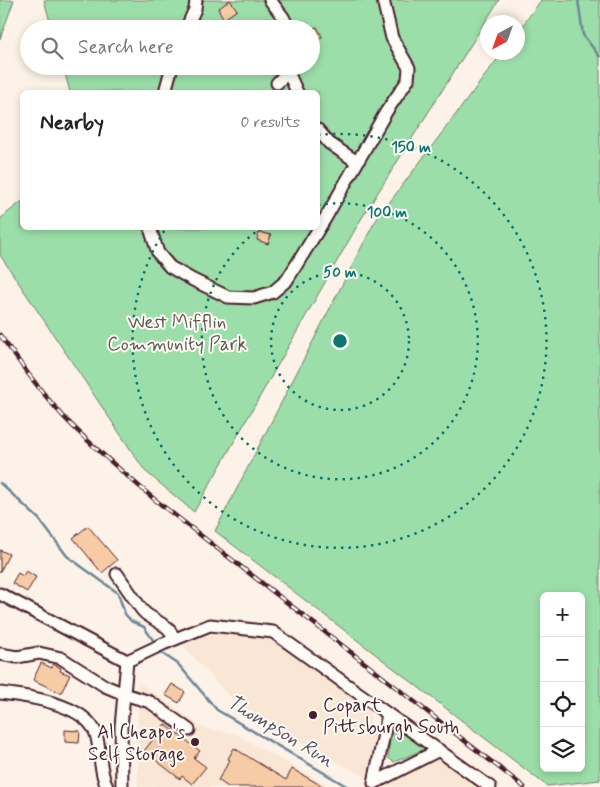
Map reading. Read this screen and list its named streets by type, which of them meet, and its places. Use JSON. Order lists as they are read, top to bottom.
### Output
{
  "water": ["Thompson Run"],
  "parks": ["West Mifflin Community Park"],
  "places": ["Copart Pittsburgh South", "Al Cheapo's Self Storage"],
  "north": "bottom left",
  "page": {
    "search": "Search here",
    "heading": ["Nearby", "0 results"],
    "map_buttons": ["+", "−"]
  },
  "rings": ["150 m", "100 m", "50 m"]
}
